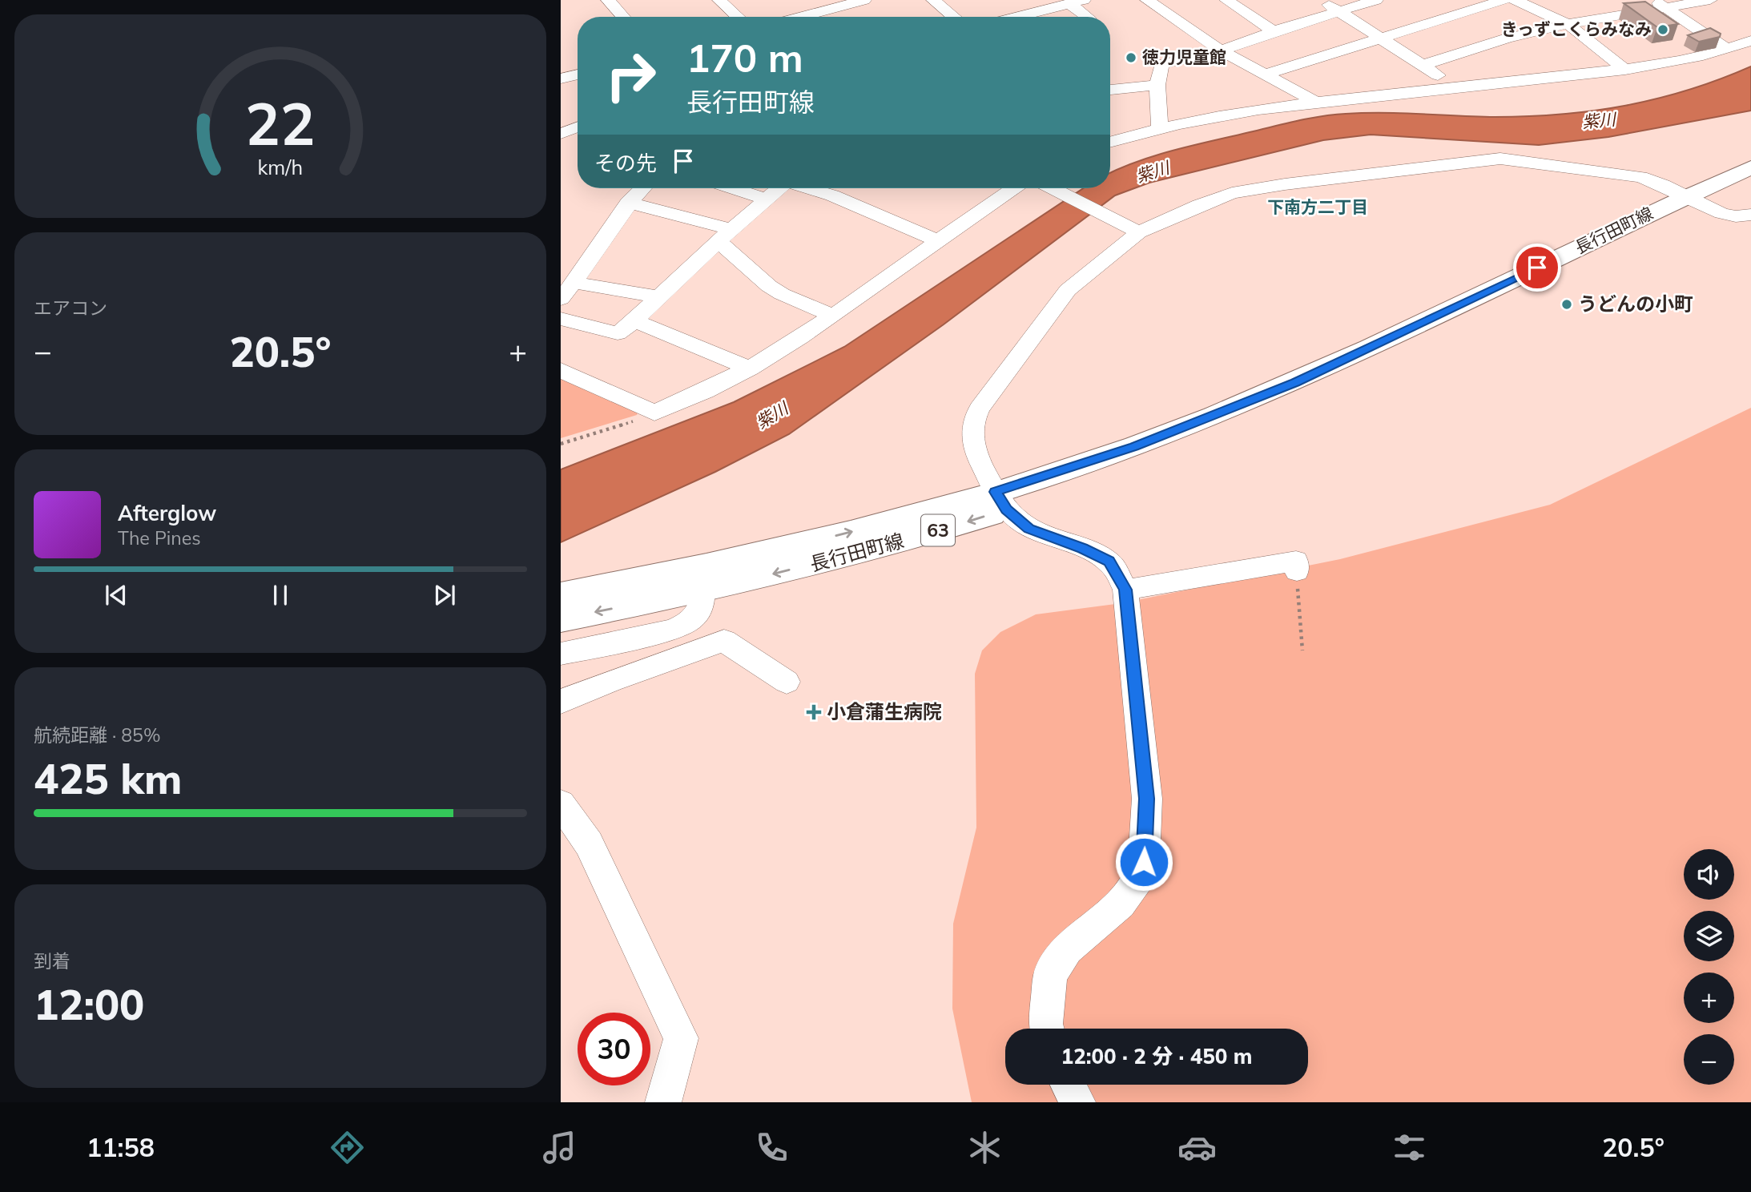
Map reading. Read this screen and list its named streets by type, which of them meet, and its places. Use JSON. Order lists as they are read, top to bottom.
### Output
{
  "streets": {
    "main road": ["長行田町線", "63"]
  },
  "districts": ["下南方二丁目"],
  "water": ["紫川"],
  "places": {
    "other": ["きっずこくらみなみ", "徳力児童館", "うどんの小町"],
    "health": ["小倉蒲生病院"]
  },
  "page": {
    "turn": ["170 m", "長行田町線"],
    "then": "その先",
    "tile": [
      "エアコン",
      ["航続距離 · 85%", "425 km"],
      ["到着", "12:00"]
    ],
    "heat": ["−", "20.5°", "+"],
    "song": ["Afterglow", "The Pines"],
    "map_buttons": ["+", "−"],
    "limit": "30",
    "trip": "12:00 · 2 分 · 450 m",
    "tabs": ["11:58", "20.5°"],
    "gauge": ["22", "km/h"]
  }
}
